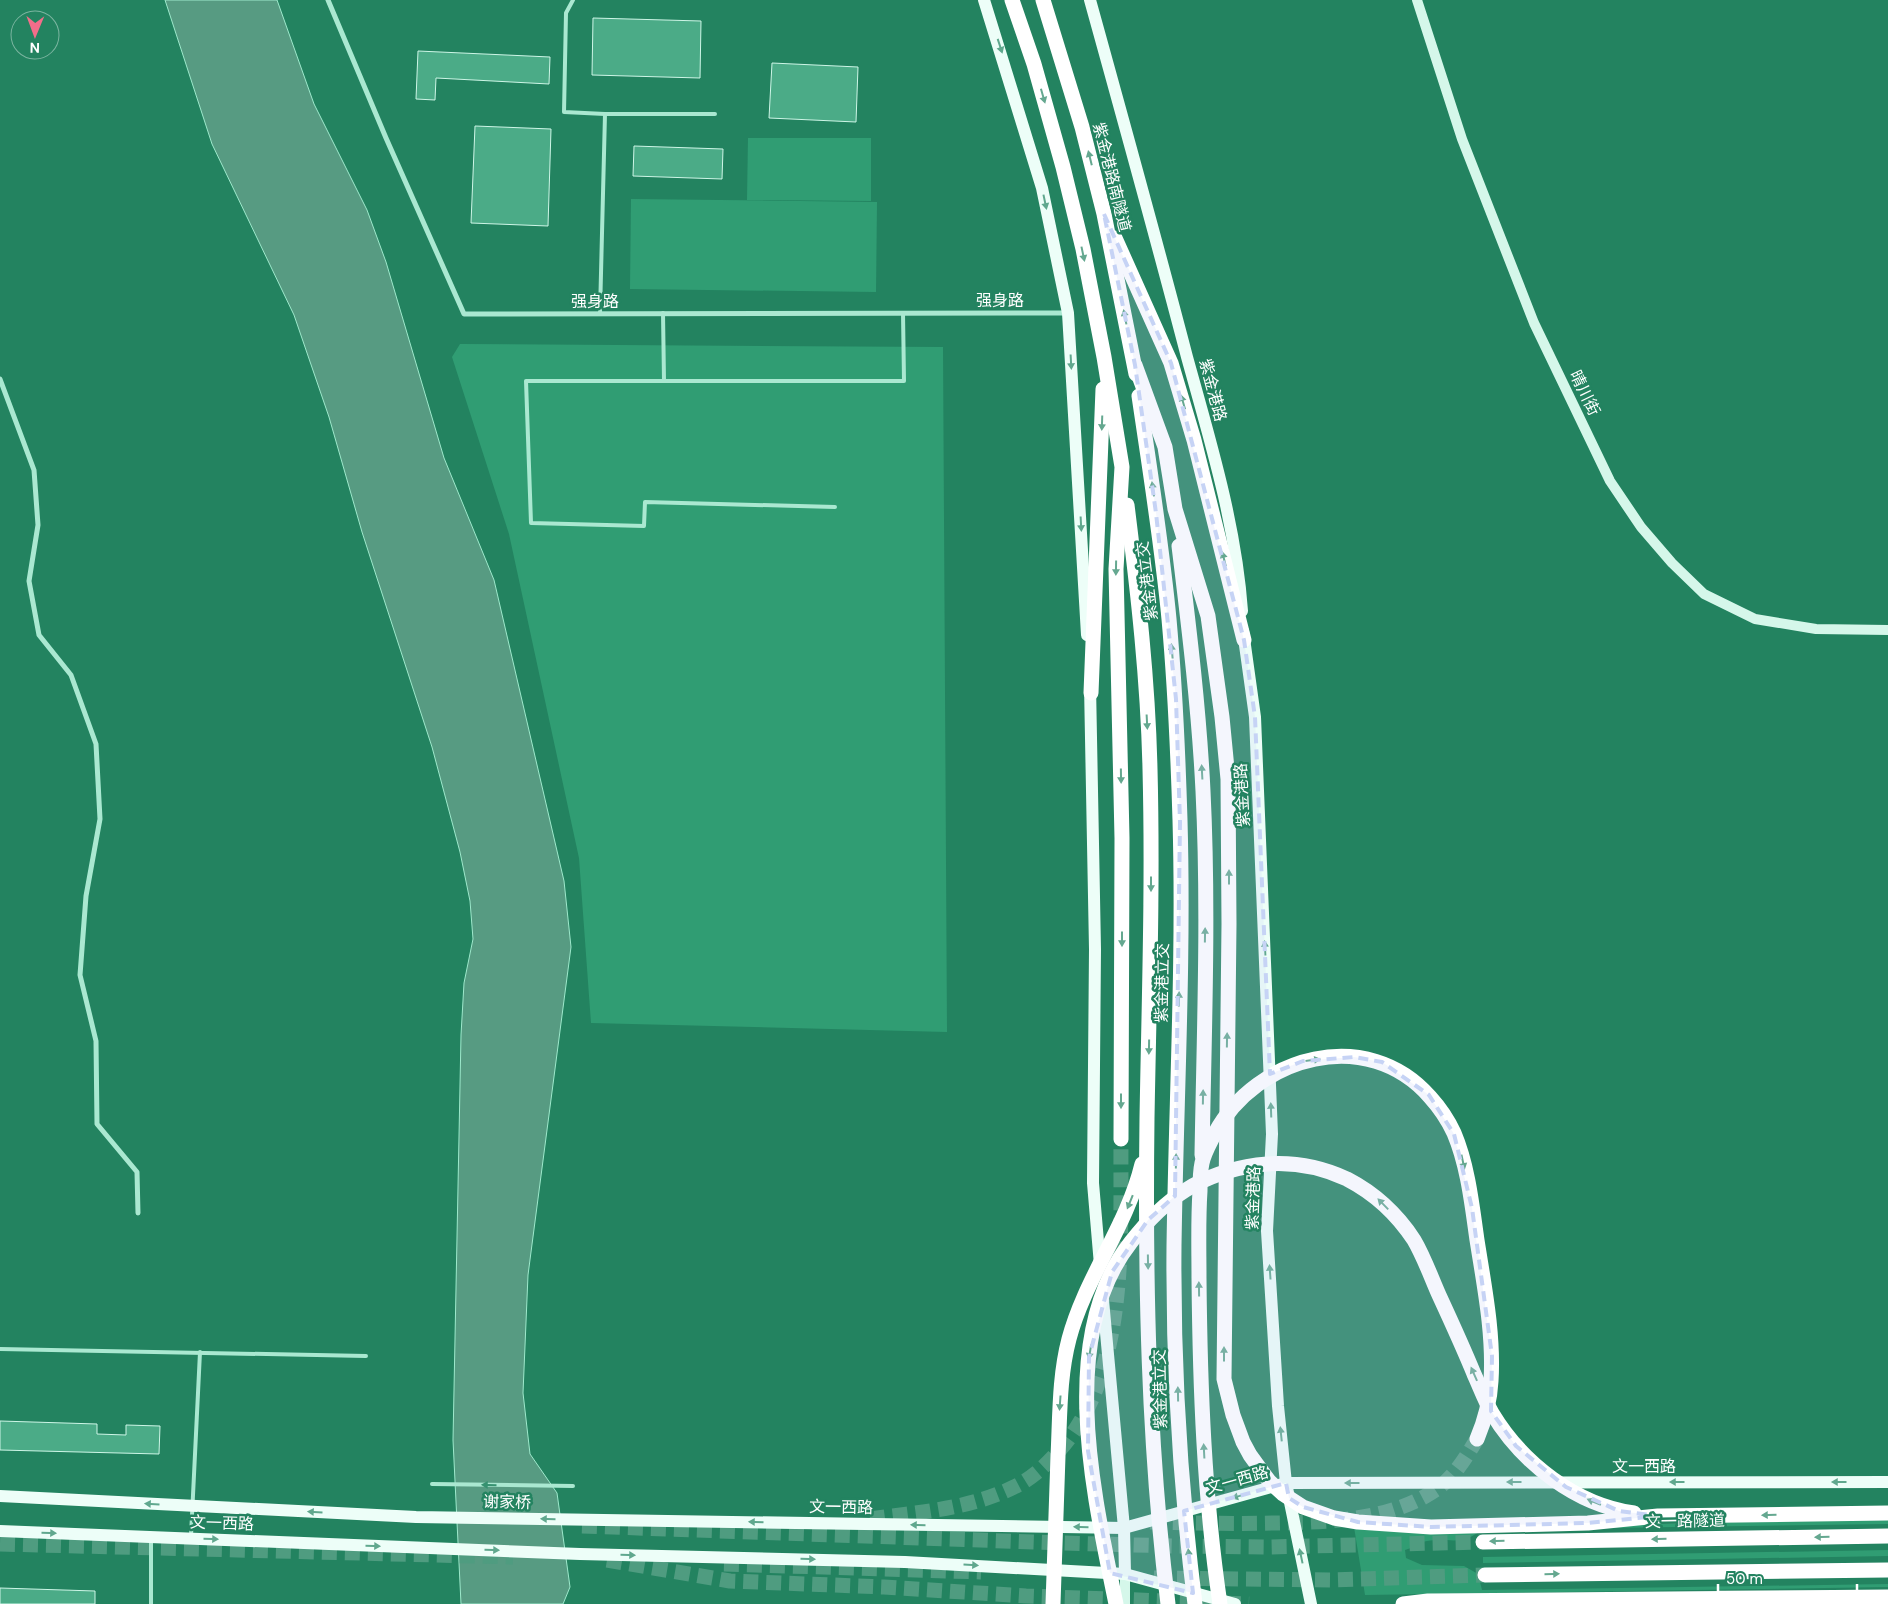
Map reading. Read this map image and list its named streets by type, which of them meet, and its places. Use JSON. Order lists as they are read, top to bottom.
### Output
{
  "streets": {
    "highway": ["紫金港路南隧道", "紫金港立交", "文一路隧道"],
    "main road": ["紫金港路", "文一西路", "谢家桥"],
    "street": ["强身路", "晴川街"]
  },
  "crossings": [
    ["紫金港路南隧道", "紫金港立交"],
    ["紫金港路", "文一西路"],
    ["文一西路", "谢家桥"]
  ],
  "one_way": ["紫金港路", "谢家桥"],
  "scale_bar": "50 m",
  "north": "bottom"
}
